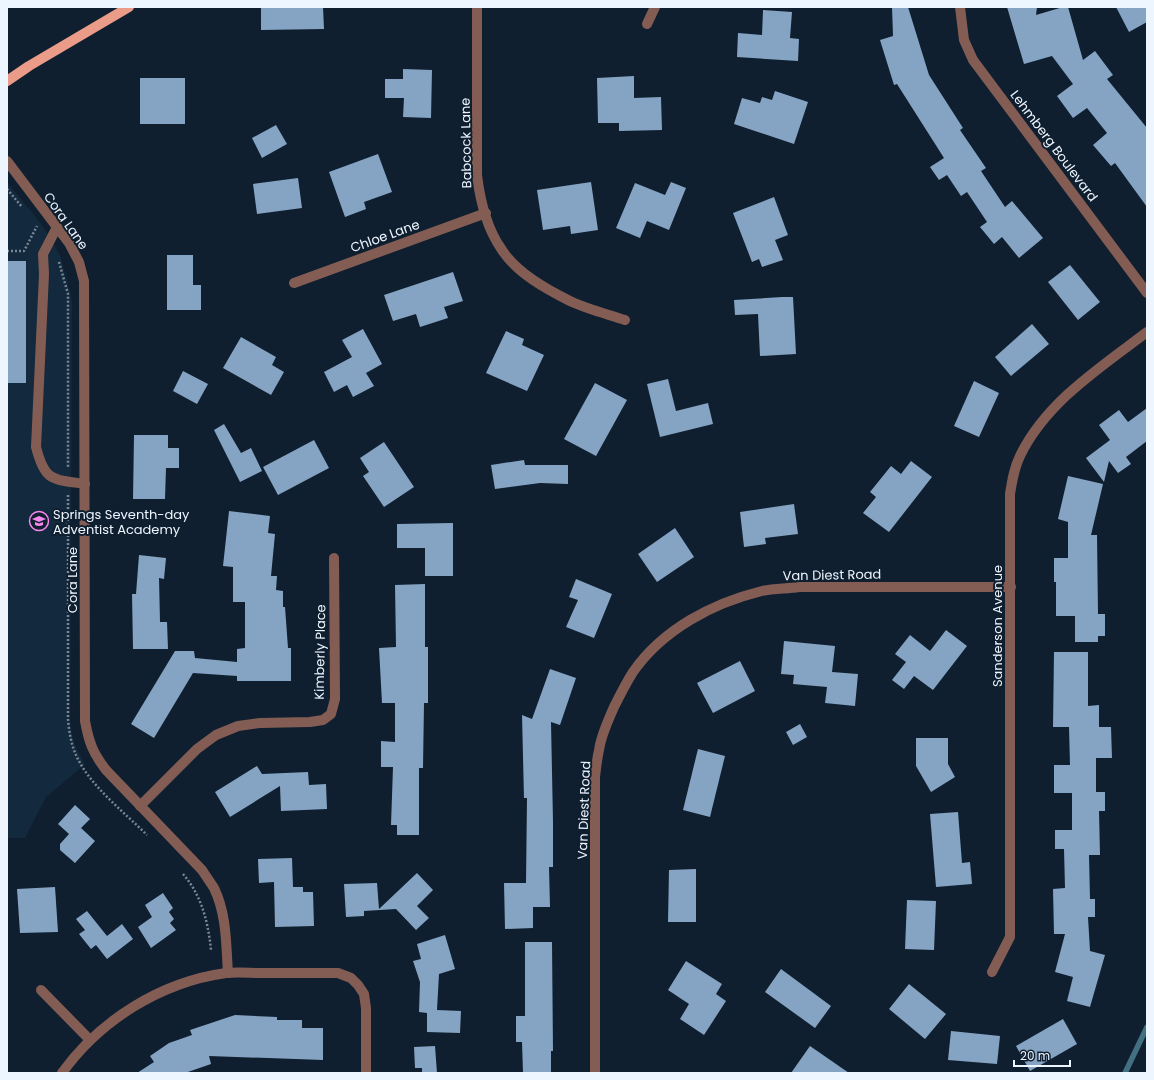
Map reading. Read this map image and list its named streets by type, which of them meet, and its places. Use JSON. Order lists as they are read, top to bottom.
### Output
{
  "streets": {
    "street": [
      "Babcock Lane",
      "Lehmberg Boulevard",
      "Cora Lane",
      "Chloe Lane",
      "Van Diest Road",
      "Sanderson Avenue",
      "Kimberly Place"
    ]
  },
  "crossings": [
    ["Babcock Lane", "Chloe Lane"],
    ["Cora Lane", "Kimberly Place"],
    ["Van Diest Road", "Sanderson Avenue"]
  ],
  "places": {
    "school or university": ["Springs Seventh-day Adventist Academy"]
  },
  "scale_bar": "20 m"
}
